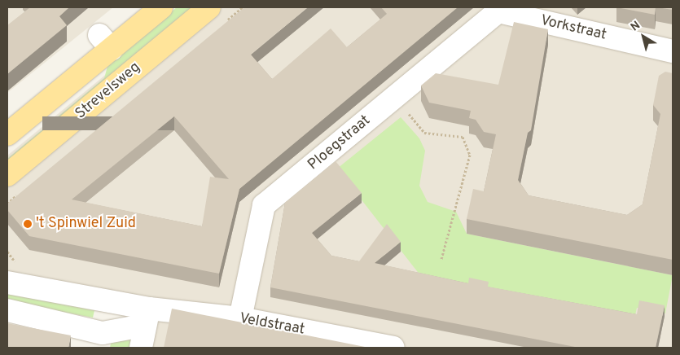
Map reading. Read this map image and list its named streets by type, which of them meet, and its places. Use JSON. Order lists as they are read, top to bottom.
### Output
{
  "streets": {
    "main road": ["Strevelsweg"],
    "street": ["Vorkstraat", "Ploegstraat", "Veldstraat"]
  },
  "crossings": [
    ["Vorkstraat", "Ploegstraat"],
    ["Ploegstraat", "Veldstraat"]
  ],
  "places": ["'t Spinwiel Zuid"],
  "north": "top left"
}
